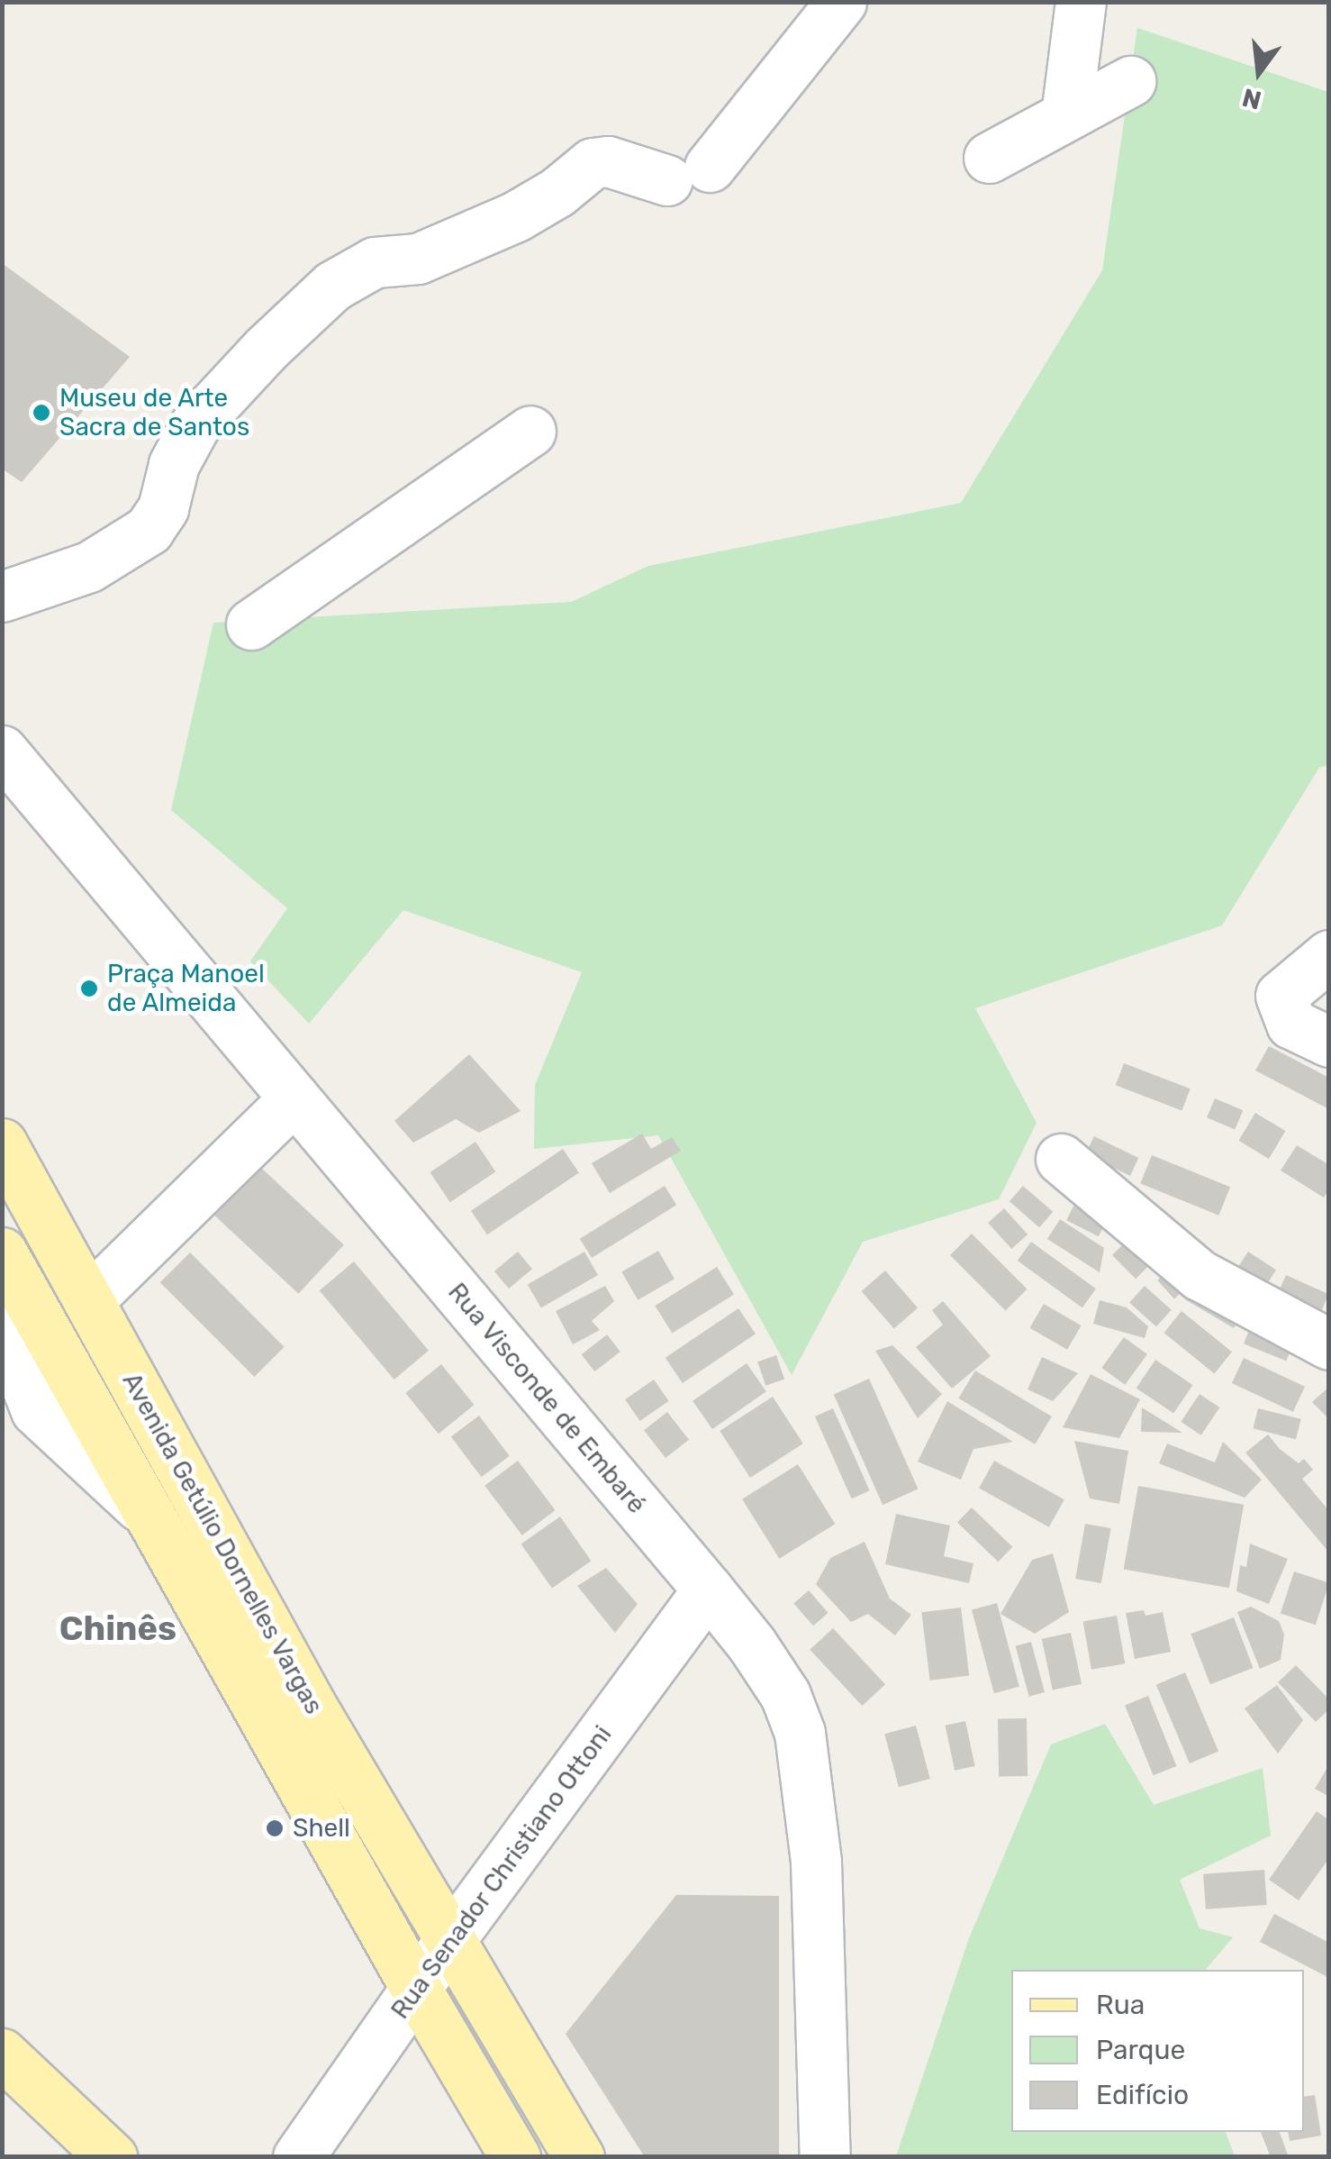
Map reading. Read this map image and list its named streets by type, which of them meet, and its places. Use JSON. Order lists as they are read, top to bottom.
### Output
{
  "streets": {
    "main road": ["Avenida Getúlio Dornelles Vargas"],
    "street": ["Rua Visconde de Embaré", "Rua Senador Christiano Ottoni"]
  },
  "crossings": [
    ["Rua Visconde de Embaré", "Rua Senador Christiano Ottoni"],
    ["Avenida Getúlio Dornelles Vargas", "Rua Senador Christiano Ottoni"]
  ],
  "districts": ["Chinês"],
  "places": ["Museu de Arte Sacra de Santos", "Praça Manoel de Almeida", "Shell"],
  "legend": ["Rua", "Parque", "Edifício"],
  "north": "bottom"
}
